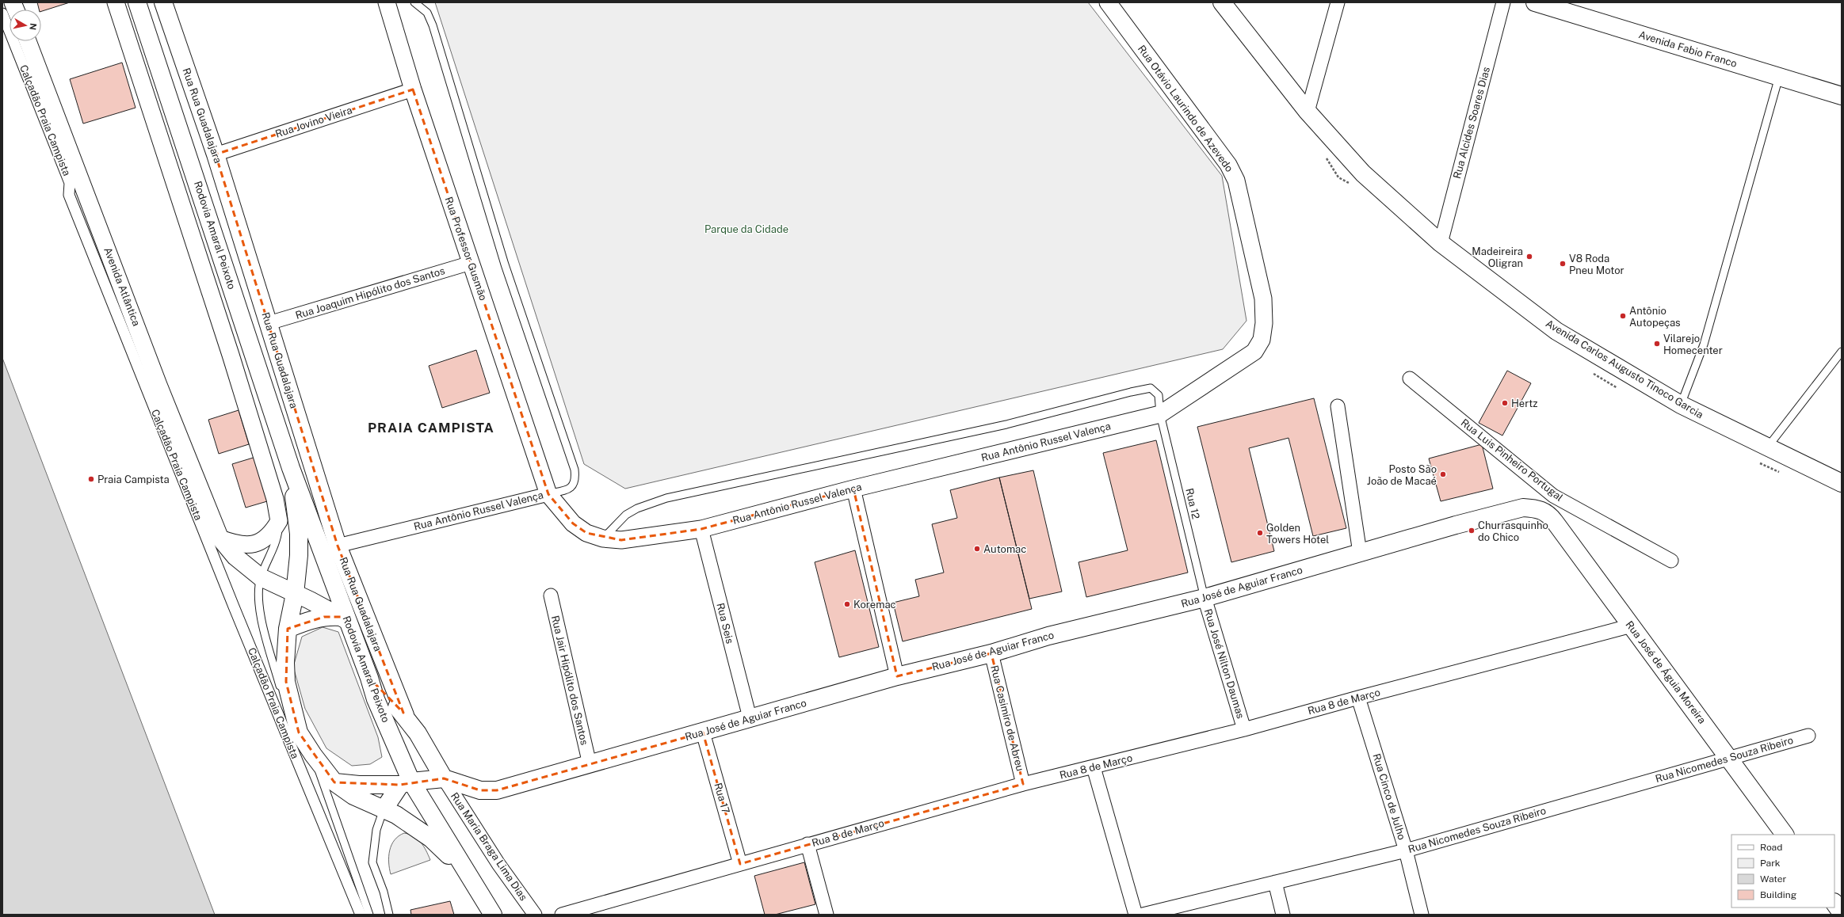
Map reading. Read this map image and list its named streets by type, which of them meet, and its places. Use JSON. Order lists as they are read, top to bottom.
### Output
{
  "streets": {
    "main road": [
      "Avenida Fabio Franco",
      "Rua Rua Guadalajara",
      "Rodovia Amaral Peixoto",
      "Avenida Carlos Augusto Tinoco Garcia",
      "Rua José de Aguiar Franco",
      "Rua José de Águia Moreira"
    ],
    "street": [
      "Rua Otávio Laurindo de Azevedo",
      "Calçadão Praia Campista",
      "Rua Jovino Vieira",
      "Rua Alcides Soares Dias",
      "Rua Professor Gusmão",
      "Avenida Atlântica",
      "Rua Joaquim Hipólito dos Santos",
      "Rua Antônio Russel Valença",
      "Rua Luis Pinheiro Portugal",
      "Rua Seis",
      "Rua José Nilton Daumas",
      "Rua Jair Hipólito dos Santos",
      "Rua 8 de Março",
      "Rua Casimiro de Abreu",
      "Rua Nicomedes Souza Ribeiro",
      "Rua Cinco de Julho",
      "Rua 17",
      "Rua Maria Braga Lima Dias"
    ],
    "lane": ["Rua 12"]
  },
  "crossings": [
    ["Rua Otávio Laurindo de Azevedo", "Rua Antônio Russel Valença"],
    ["Rua Rua Guadalajara", "Rua Jovino Vieira"],
    ["Rua Rua Guadalajara", "Rua Joaquim Hipólito dos Santos"],
    ["Rua Rua Guadalajara", "Rua Antônio Russel Valença"],
    ["Rua Jovino Vieira", "Rua Professor Gusmão"],
    ["Rua Alcides Soares Dias", "Avenida Carlos Augusto Tinoco Garcia"],
    ["Rodovia Amaral Peixoto", "Rua José de Aguiar Franco"],
    ["Rua Professor Gusmão", "Rua Joaquim Hipólito dos Santos"],
    ["Rua Professor Gusmão", "Rua Antônio Russel Valença"],
    ["Rua Antônio Russel Valença", "Rua 12"],
    ["Rua Antônio Russel Valença", "Rua Seis"],
    ["Rua 12", "Rua José de Aguiar Franco"],
    ["Rua 12", "Rua José Nilton Daumas"],
    ["Rua José de Aguiar Franco", "Rua Seis"],
    ["Rua José de Aguiar Franco", "Rua José Nilton Daumas"],
    ["Rua José de Aguiar Franco", "Rua José de Águia Moreira"],
    ["Rua José de Aguiar Franco", "Rua Jair Hipólito dos Santos"],
    ["Rua José de Aguiar Franco", "Rua Casimiro de Abreu"],
    ["Rua José de Aguiar Franco", "Rua 17"],
    ["Rua José de Aguiar Franco", "Rua Maria Braga Lima Dias"],
    ["Rua José Nilton Daumas", "Rua 8 de Março"],
    ["Rua José de Águia Moreira", "Rua 8 de Março"],
    ["Rua José de Águia Moreira", "Rua Nicomedes Souza Ribeiro"],
    ["Rua 8 de Março", "Rua Casimiro de Abreu"],
    ["Rua 8 de Março", "Rua Cinco de Julho"],
    ["Rua 8 de Março", "Rua 17"],
    ["Rua Nicomedes Souza Ribeiro", "Rua Cinco de Julho"]
  ],
  "districts": ["PRAIA CAMPISTA"],
  "parks": ["Parque da Cidade"],
  "places": [
    "Madeireira Oligran",
    "V8 Roda Pneu Motor",
    "Antônio Autopeças",
    "Vilarejo Homecenter",
    "Hertz",
    "Posto São João de Macaé",
    "Praia Campista",
    "Churrasquinho do Chico",
    "Golden Towers Hotel",
    "Automac",
    "Koremac"
  ],
  "legend": [
    "Road",
    "Park",
    "Water",
    "Building"
  ],
  "north": "right"
}
